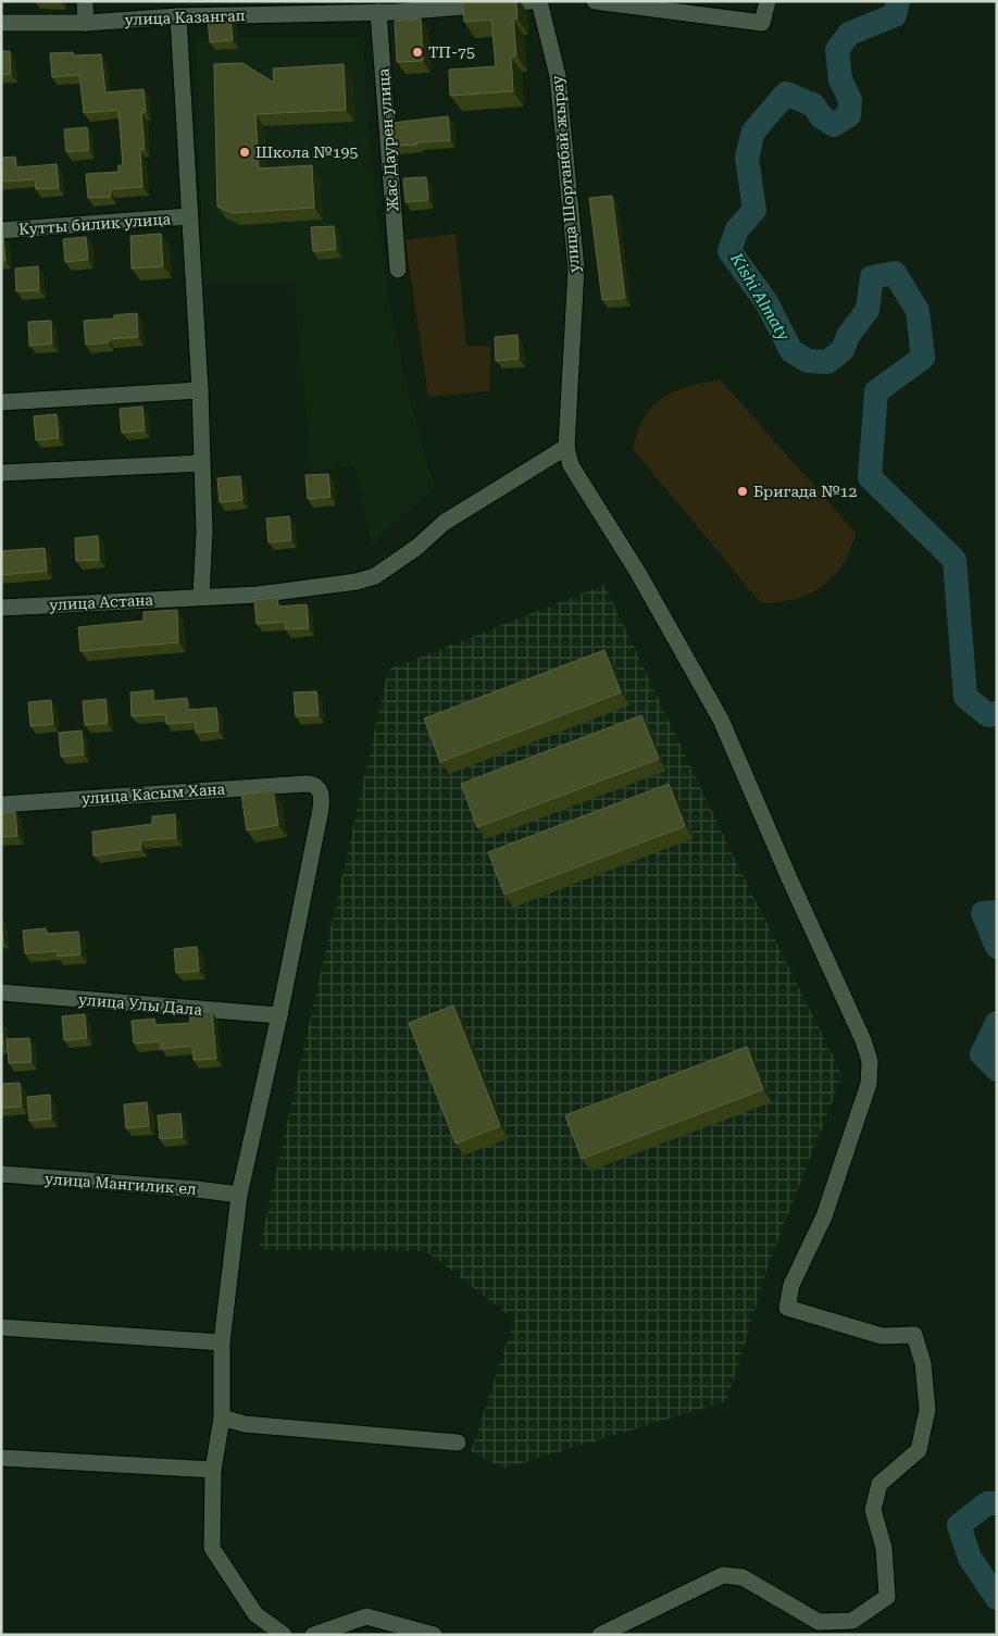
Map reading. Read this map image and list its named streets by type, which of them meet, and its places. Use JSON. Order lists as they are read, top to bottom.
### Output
{
  "streets": {
    "street": [
      "улица Казангап",
      "Жас Даурен улица",
      "улица Шортанбай жырау",
      "Кутты билик улица",
      "улица Астана",
      "улица Касым Хана",
      "улица Улы Дала",
      "улица Мангилик ел"
    ]
  },
  "crossings": [
    ["улица Казангап", "Жас Даурен улица"],
    ["улица Шортанбай жырау", "улица Астана"],
    ["улица Касым Хана", "улица Улы Дала"]
  ],
  "water": ["Kіshі Almaty"],
  "places": ["ТП-75", "Школа №195", "Бригада №12"]
}
